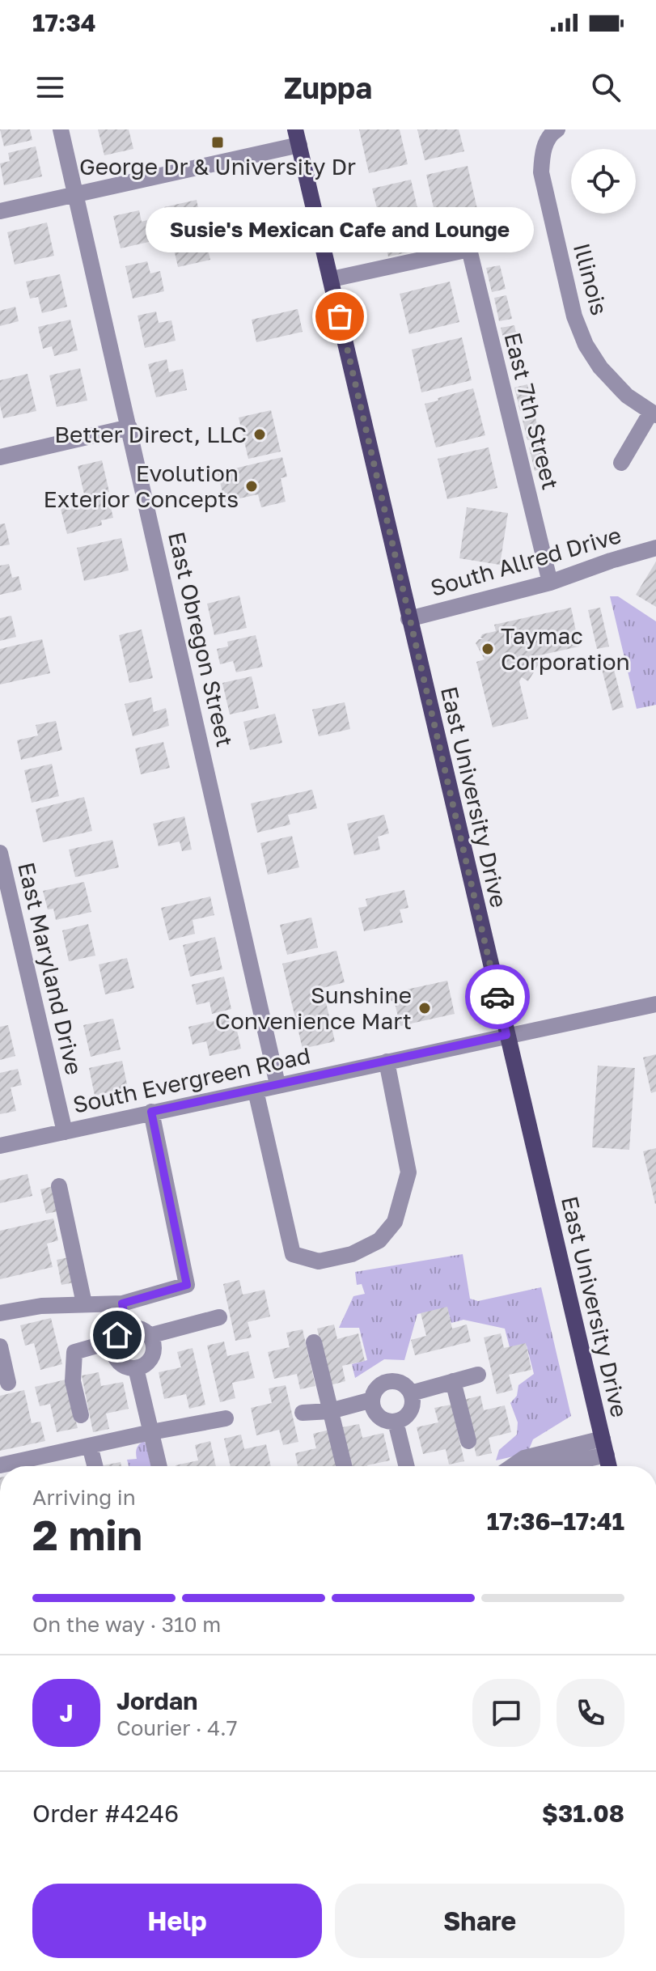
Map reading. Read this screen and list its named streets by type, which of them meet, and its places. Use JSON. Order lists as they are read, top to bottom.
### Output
{
  "streets": {
    "main road": ["East University Drive"],
    "street": [
      "Illinois",
      "East 7th Street",
      "South Allred Drive",
      "East Obregon Street",
      "East Maryland Drive",
      "South Evergreen Road"
    ]
  },
  "crossings": [
    ["East 7th Street", "South Allred Drive"],
    ["East 7th Street", "East University Drive"],
    ["South Allred Drive", "East University Drive"],
    ["East Obregon Street", "South Evergreen Road"],
    ["East University Drive", "South Evergreen Road"],
    ["East Maryland Drive", "South Evergreen Road"]
  ],
  "places": {
    "transit": ["George Dr & University Dr"],
    "other": [
      "Susie's Mexican Cafe and Lounge",
      "Better Direct, LLC",
      "Evolution Exterior Concepts",
      "Taymac Corporation",
      "Sunshine Convenience Mart"
    ]
  },
  "page": {
    "status": "17:34",
    "header": "Zuppa",
    "bubble": "Susie's Mexican Cafe and Lounge",
    "heading": ["2 min", "Arriving in", "17:36–17:41"],
    "panel": [
      "Jordan",
      "Courier · 4.7",
      "Order #4246",
      "$31.08"
    ],
    "bar": "On the way · 310 m",
    "round": "J",
    "buttons": ["Help", "Share"]
  }
}
